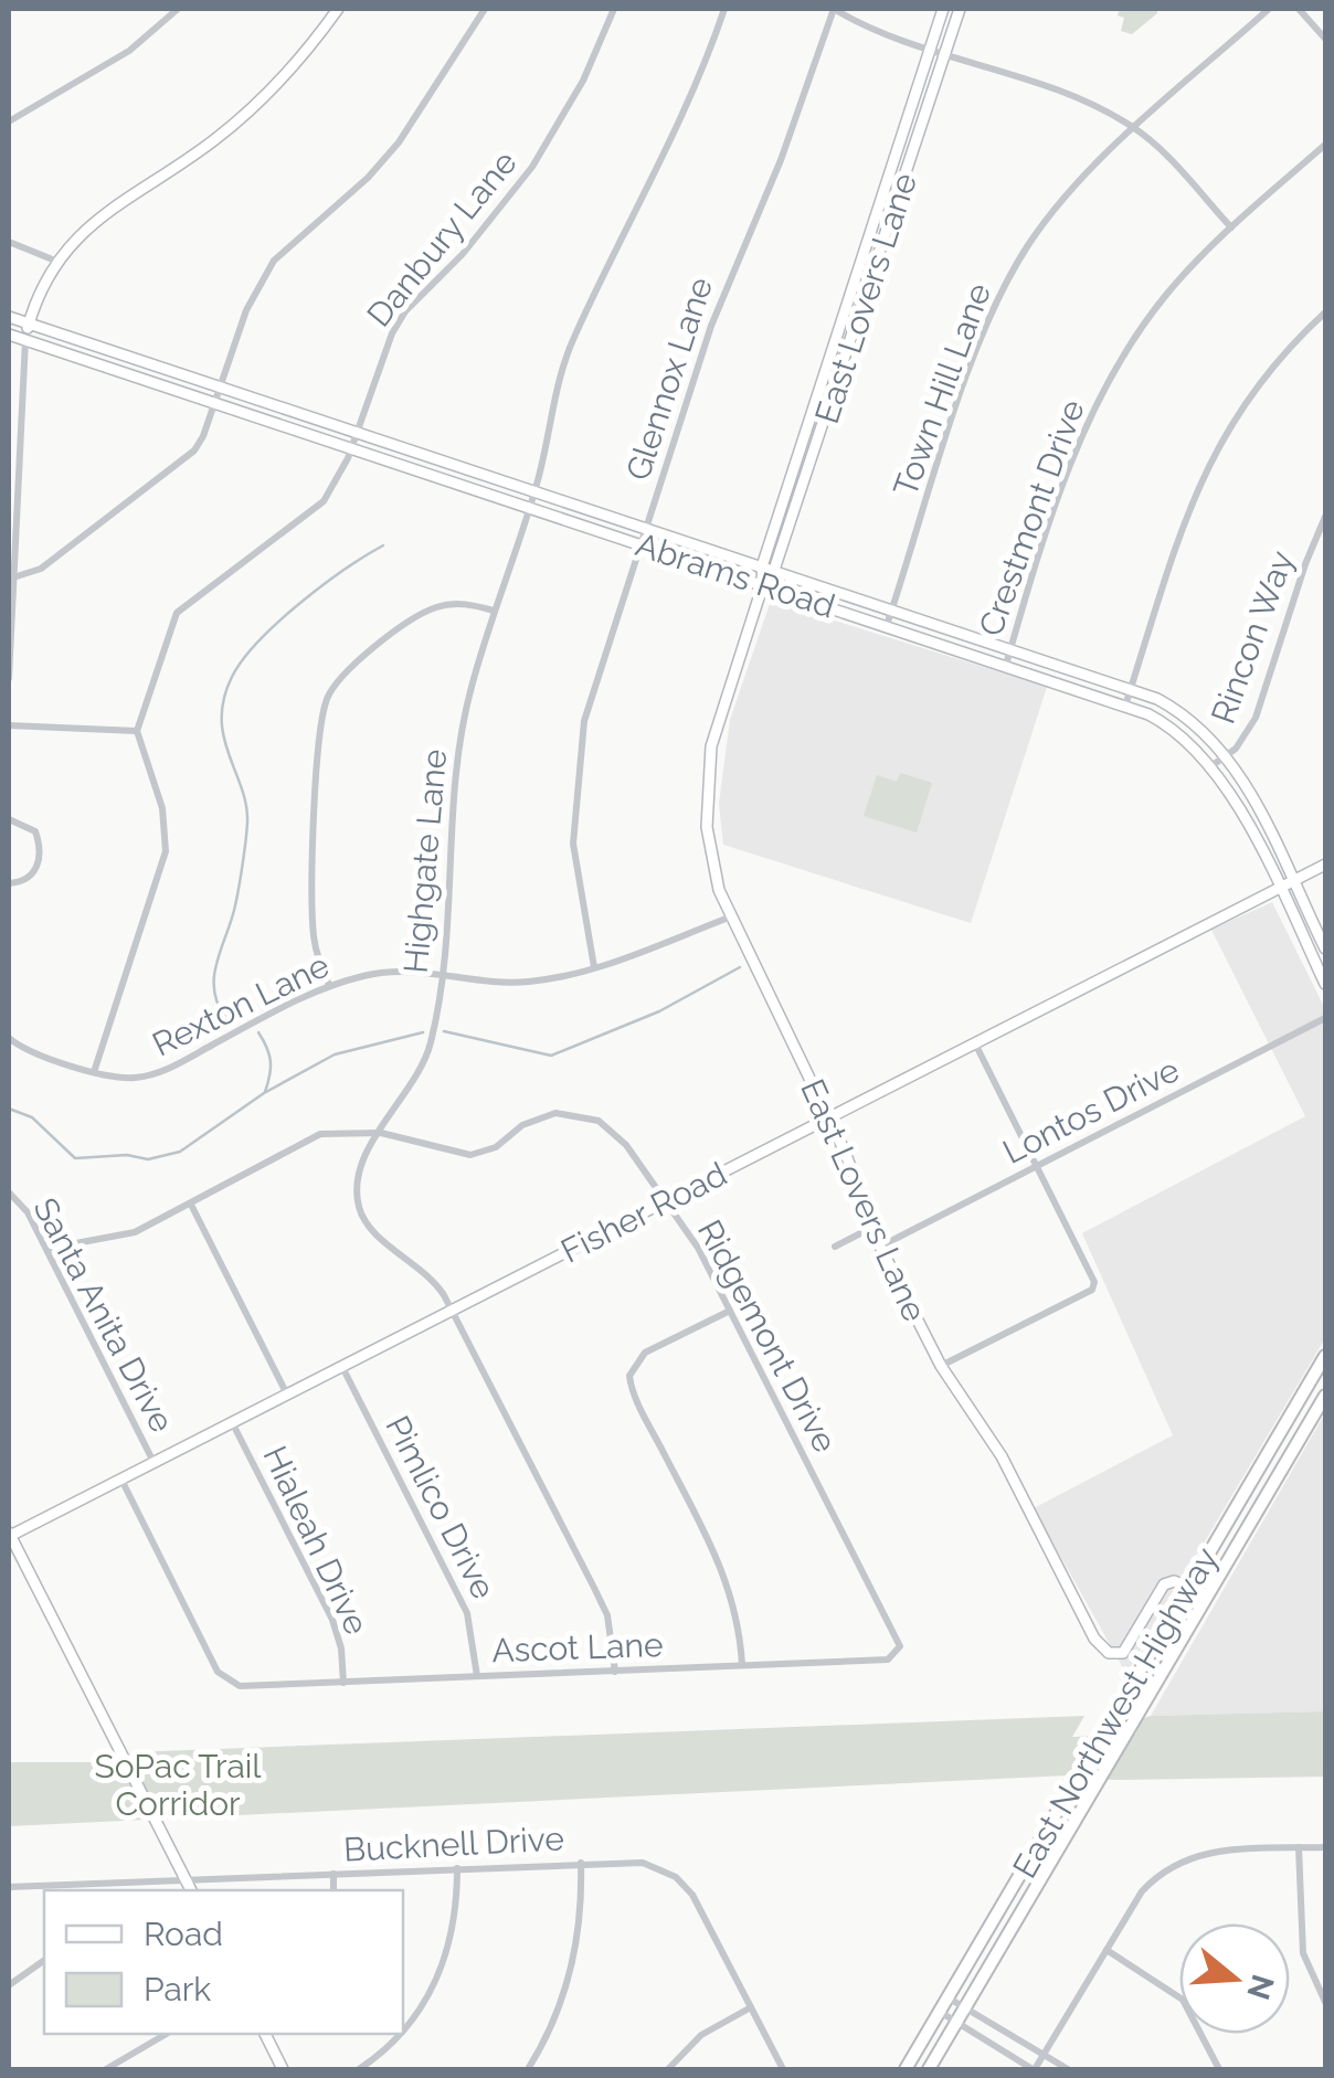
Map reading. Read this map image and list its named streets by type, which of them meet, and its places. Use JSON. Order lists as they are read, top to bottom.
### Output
{
  "streets": {
    "main road": [
      "East Lovers Lane",
      "Abrams Road",
      "Fisher Road",
      "East Northwest Highway"
    ],
    "street": [
      "Danbury Lane",
      "Glennox Lane",
      "Town Hill Lane",
      "Crestmont Drive",
      "Rincon Way",
      "Highgate Lane",
      "Rexton Lane",
      "Lontos Drive",
      "Santa Anita Drive",
      "Ridgemont Drive",
      "Pimlico Drive",
      "Hialeah Drive",
      "Ascot Lane",
      "Bucknell Drive"
    ]
  },
  "crossings": [
    ["Danbury Lane", "Abrams Road"],
    ["East Lovers Lane", "Abrams Road"],
    ["East Lovers Lane", "Rexton Lane"],
    ["East Lovers Lane", "Lontos Drive"],
    ["East Lovers Lane", "Fisher Road"],
    ["East Lovers Lane", "East Northwest Highway"],
    ["Glennox Lane", "Abrams Road"],
    ["Glennox Lane", "Rexton Lane"],
    ["Town Hill Lane", "Abrams Road"],
    ["Crestmont Drive", "Abrams Road"],
    ["Abrams Road", "Rincon Way"],
    ["Abrams Road", "Highgate Lane"],
    ["Abrams Road", "Fisher Road"],
    ["Highgate Lane", "Rexton Lane"],
    ["Highgate Lane", "Fisher Road"],
    ["Highgate Lane", "Ridgemont Drive"],
    ["Highgate Lane", "Ascot Lane"],
    ["Fisher Road", "Santa Anita Drive"],
    ["Fisher Road", "Ridgemont Drive"],
    ["Fisher Road", "Pimlico Drive"],
    ["Fisher Road", "Hialeah Drive"],
    ["Santa Anita Drive", "Ridgemont Drive"],
    ["Santa Anita Drive", "Ascot Lane"],
    ["Ridgemont Drive", "Hialeah Drive"],
    ["Ridgemont Drive", "Ascot Lane"],
    ["Pimlico Drive", "Ascot Lane"],
    ["Hialeah Drive", "Ascot Lane"]
  ],
  "parks": ["SoPac Trail Corridor"],
  "legend": ["Road", "Park"],
  "north": "right"
}
